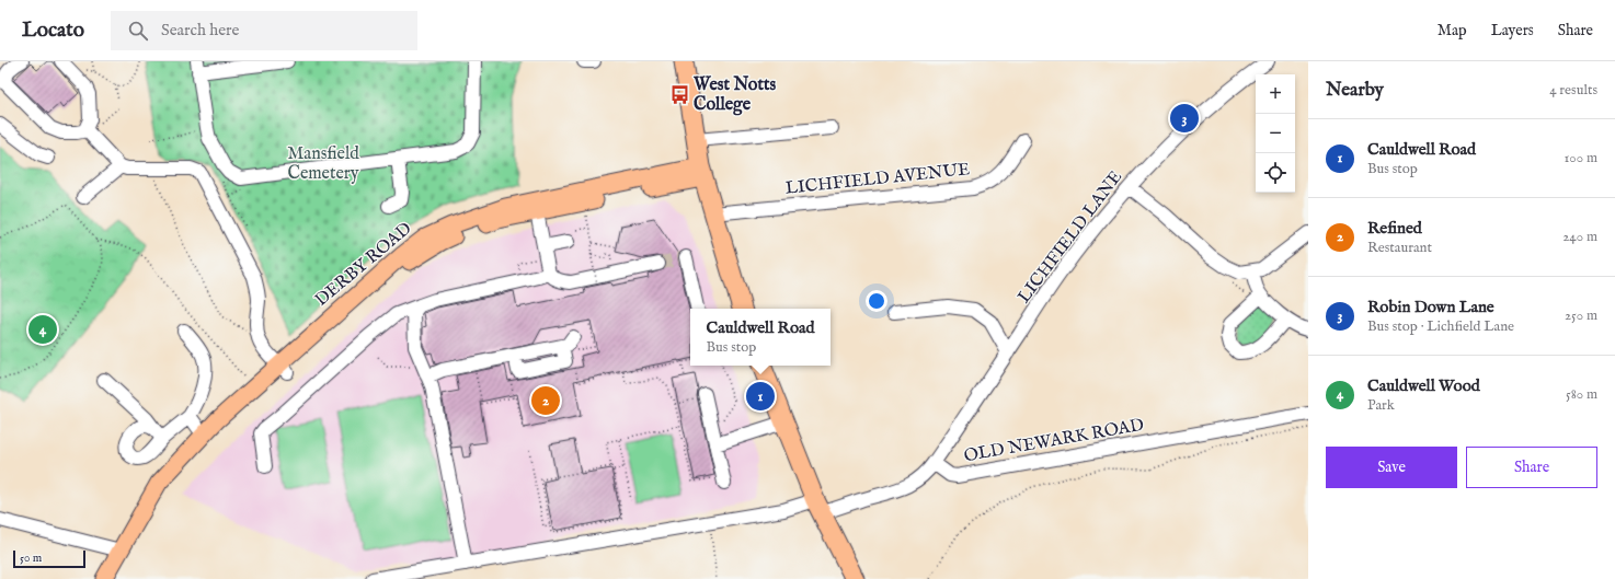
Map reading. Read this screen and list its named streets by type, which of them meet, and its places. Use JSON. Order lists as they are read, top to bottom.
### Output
{
  "streets": {
    "main road": ["DERBY ROAD"],
    "street": ["LICHFIELD AVENUE", "LICHFIELD LANE", "OLD NEWARK ROAD"]
  },
  "crossings": [
    ["LICHFIELD LANE", "OLD NEWARK ROAD"]
  ],
  "parks": ["Mansfield Cemetery"],
  "places": {
    "bus stop": ["West Notts College"]
  },
  "scale_bar": "50 m",
  "page": {
    "header": "Locato",
    "search": "Search here",
    "nav": ["Map", "Layers", "Share"],
    "heading": ["Nearby", "4 results"],
    "map_buttons": ["+", "−"],
    "pins": [
      "3",
      "4",
      "1",
      "2"
    ],
    "list": [
      {
        "mark": "1",
        "name": "Cauldwell Road",
        "note": "Bus stop",
        "value": "100 m"
      },
      {
        "mark": "2",
        "name": "Refined",
        "note": "Restaurant",
        "value": "240 m"
      },
      {
        "mark": "3",
        "name": "Robin Down Lane",
        "note": "Bus stop · Lichfield Lane",
        "value": "250 m"
      },
      {
        "mark": "4",
        "name": "Cauldwell Wood",
        "note": "Park",
        "value": "580 m"
      }
    ],
    "popup": ["Cauldwell Road", "Bus stop"],
    "buttons": ["Save", "Share"],
    "scale": "50 m"
  }
}
